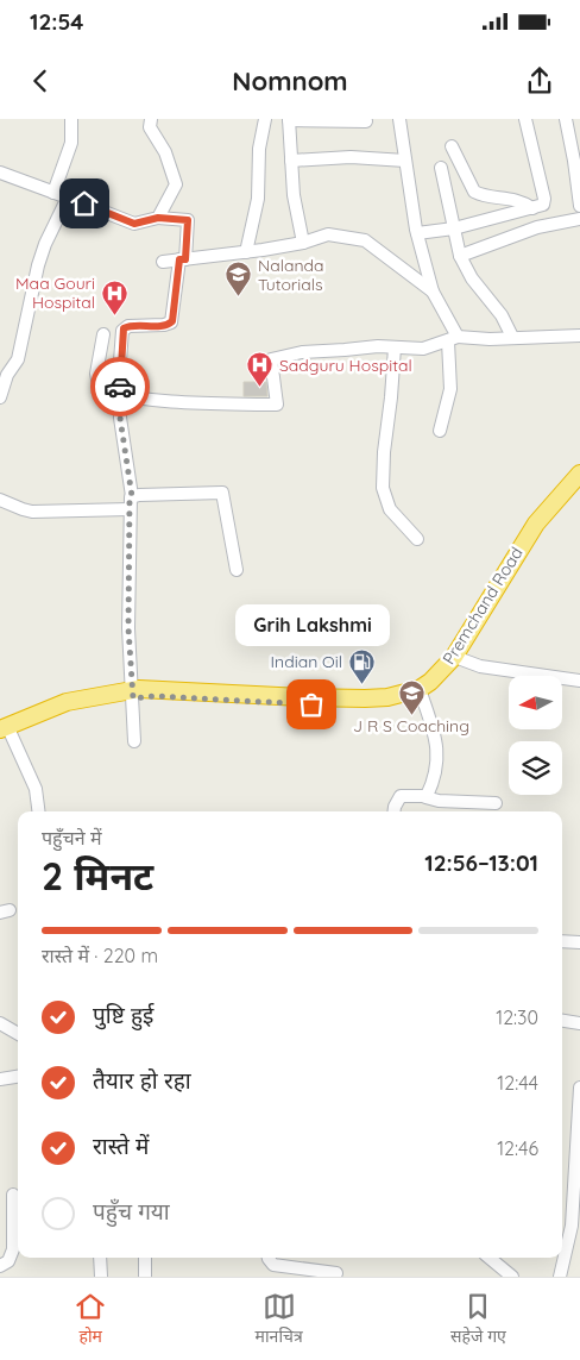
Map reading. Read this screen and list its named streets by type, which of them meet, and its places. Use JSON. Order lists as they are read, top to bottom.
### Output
{
  "streets": {
    "highway": ["Premchand Road"]
  },
  "places": {
    "school or university": ["Nalanda Tutorials", "J R S Coaching"],
    "hospital": ["Maa Gouri Hospital", "Sadguru Hospital"],
    "fuel station": ["Indian Oil"],
    "other": ["Grih Lakshmi"]
  },
  "north": "left",
  "page": {
    "status": "12:54",
    "header": "Nomnom",
    "bubble": "Grih Lakshmi",
    "heading": ["2 मिनट", "पहुँचने में", "12:56–13:01"],
    "bar": "रास्ते में · 220 m",
    "list": [
      ["पुष्टि हुई", "12:30"],
      ["तैयार हो रहा", "12:44"],
      ["रास्ते में", "12:46"],
      "पहुँच गया"
    ],
    "tabs": ["होम", "मानचित्र", "सहेजे गए"]
  }
}
